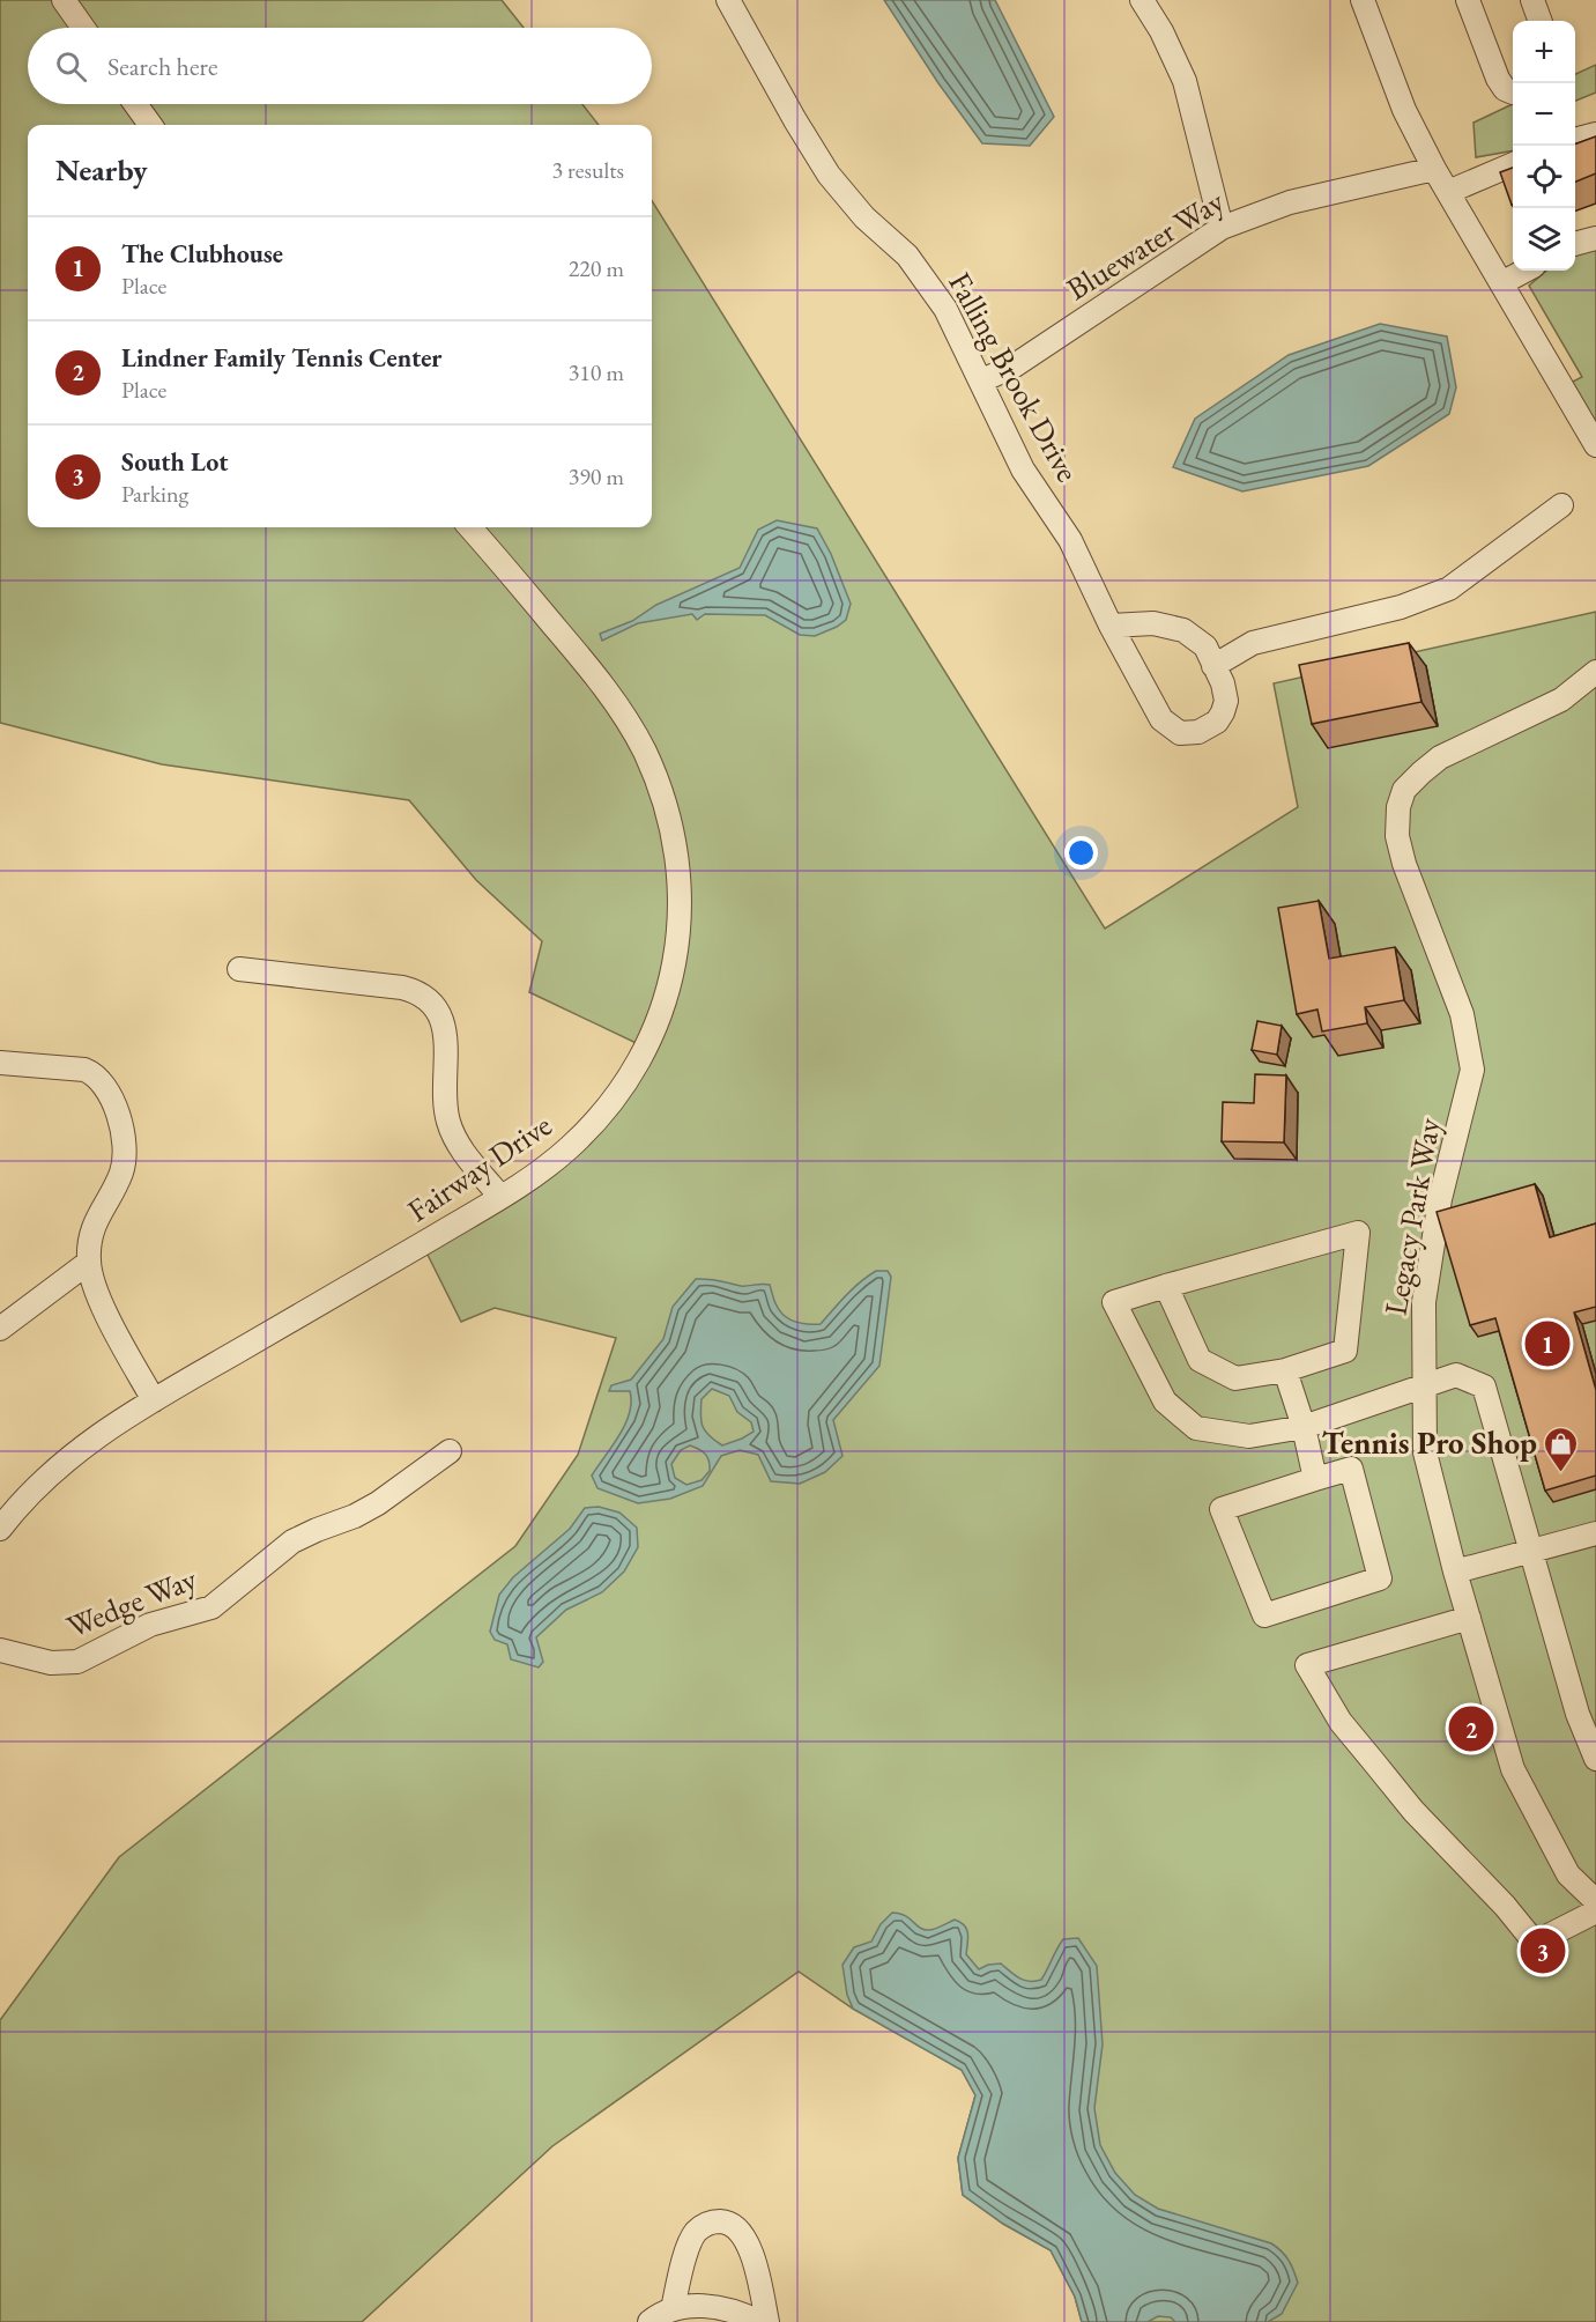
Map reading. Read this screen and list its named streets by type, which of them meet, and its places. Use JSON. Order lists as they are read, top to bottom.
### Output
{
  "streets": {
    "street": [
      "Bluewater Way",
      "Falling Brook Drive",
      "Fairway Drive",
      "Legacy Park Way",
      "Wedge Way"
    ]
  },
  "crossings": [
    ["Bluewater Way", "Falling Brook Drive"]
  ],
  "places": {
    "shop": ["Tennis Pro Shop"]
  },
  "page": {
    "map_buttons": ["+", "−"],
    "search": "Search here",
    "heading": ["Nearby", "3 results"],
    "list": [
      {
        "mark": "1",
        "name": "The Clubhouse",
        "note": "Place",
        "value": "220 m"
      },
      {
        "mark": "2",
        "name": "Lindner Family Tennis Center",
        "note": "Place",
        "value": "310 m"
      },
      {
        "mark": "3",
        "name": "South Lot",
        "note": "Parking",
        "value": "390 m"
      }
    ],
    "pins": ["1", "2", "3"]
  }
}
